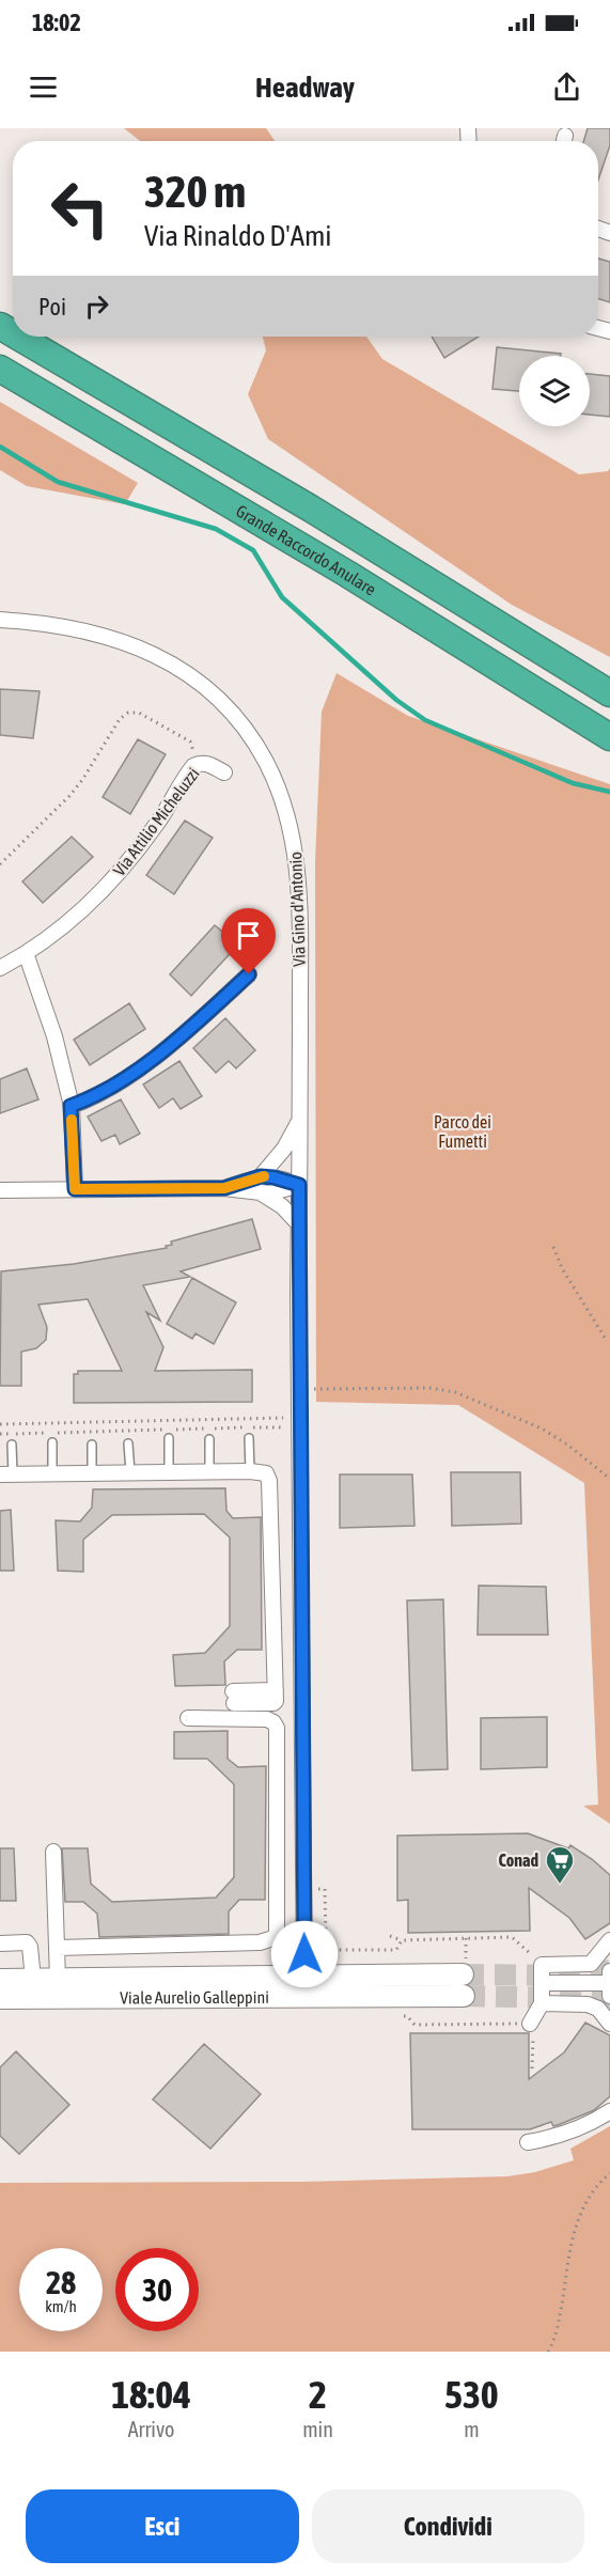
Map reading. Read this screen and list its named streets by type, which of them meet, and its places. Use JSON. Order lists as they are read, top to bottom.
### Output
{
  "streets": {
    "highway": ["Grande Raccordo Anulare"],
    "street": ["Via Attilio Micheluzzi", "Via Gino d'Antonio", "Viale Aurelio Galleppini"]
  },
  "crossings": [
    ["Via Gino d'Antonio", "Viale Aurelio Galleppini"]
  ],
  "parks": ["Parco dei Fumetti"],
  "places": {
    "supermarket": ["Conad"]
  },
  "page": {
    "status": "18:02",
    "header": "Headway",
    "turn": ["320 m", "Via Rinaldo D'Ami"],
    "then": "Poi",
    "speed": "28 km/h",
    "limit": "30",
    "eta": [
      "18:04",
      "Arrivo",
      "2",
      "min",
      "530",
      "m"
    ],
    "buttons": ["Esci", "Condividi"]
  }
}
